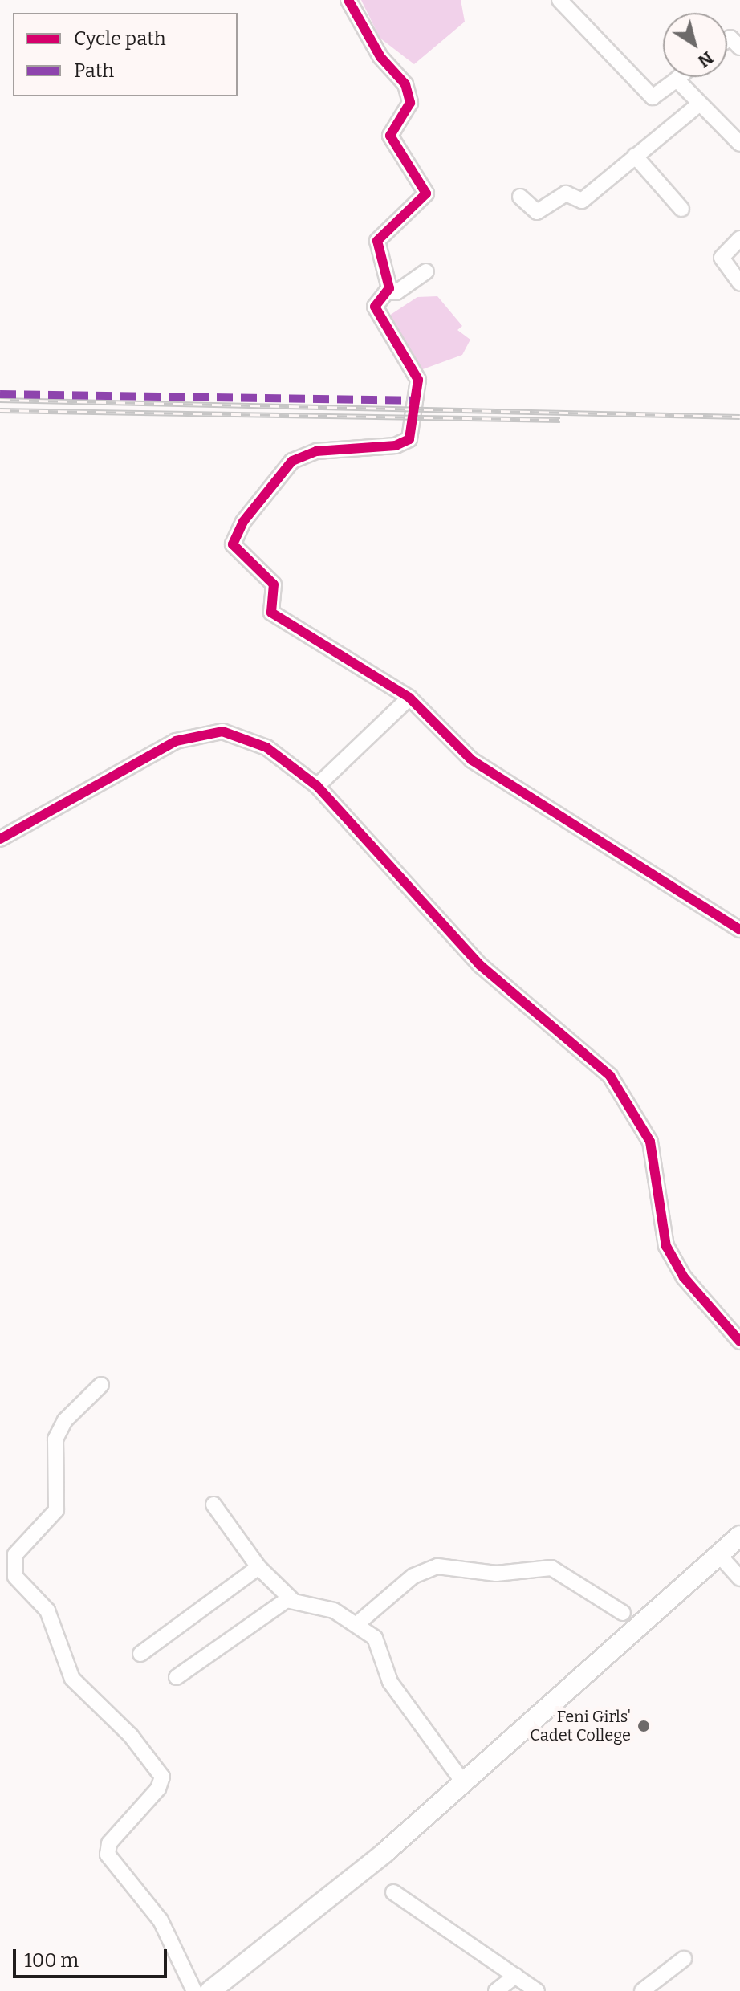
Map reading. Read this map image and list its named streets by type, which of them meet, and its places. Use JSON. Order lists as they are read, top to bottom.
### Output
{
  "places": ["Feni Girls' Cadet College"],
  "legend": ["Cycle path", "Path"],
  "scale_bar": "100 m",
  "north": "bottom right"
}
